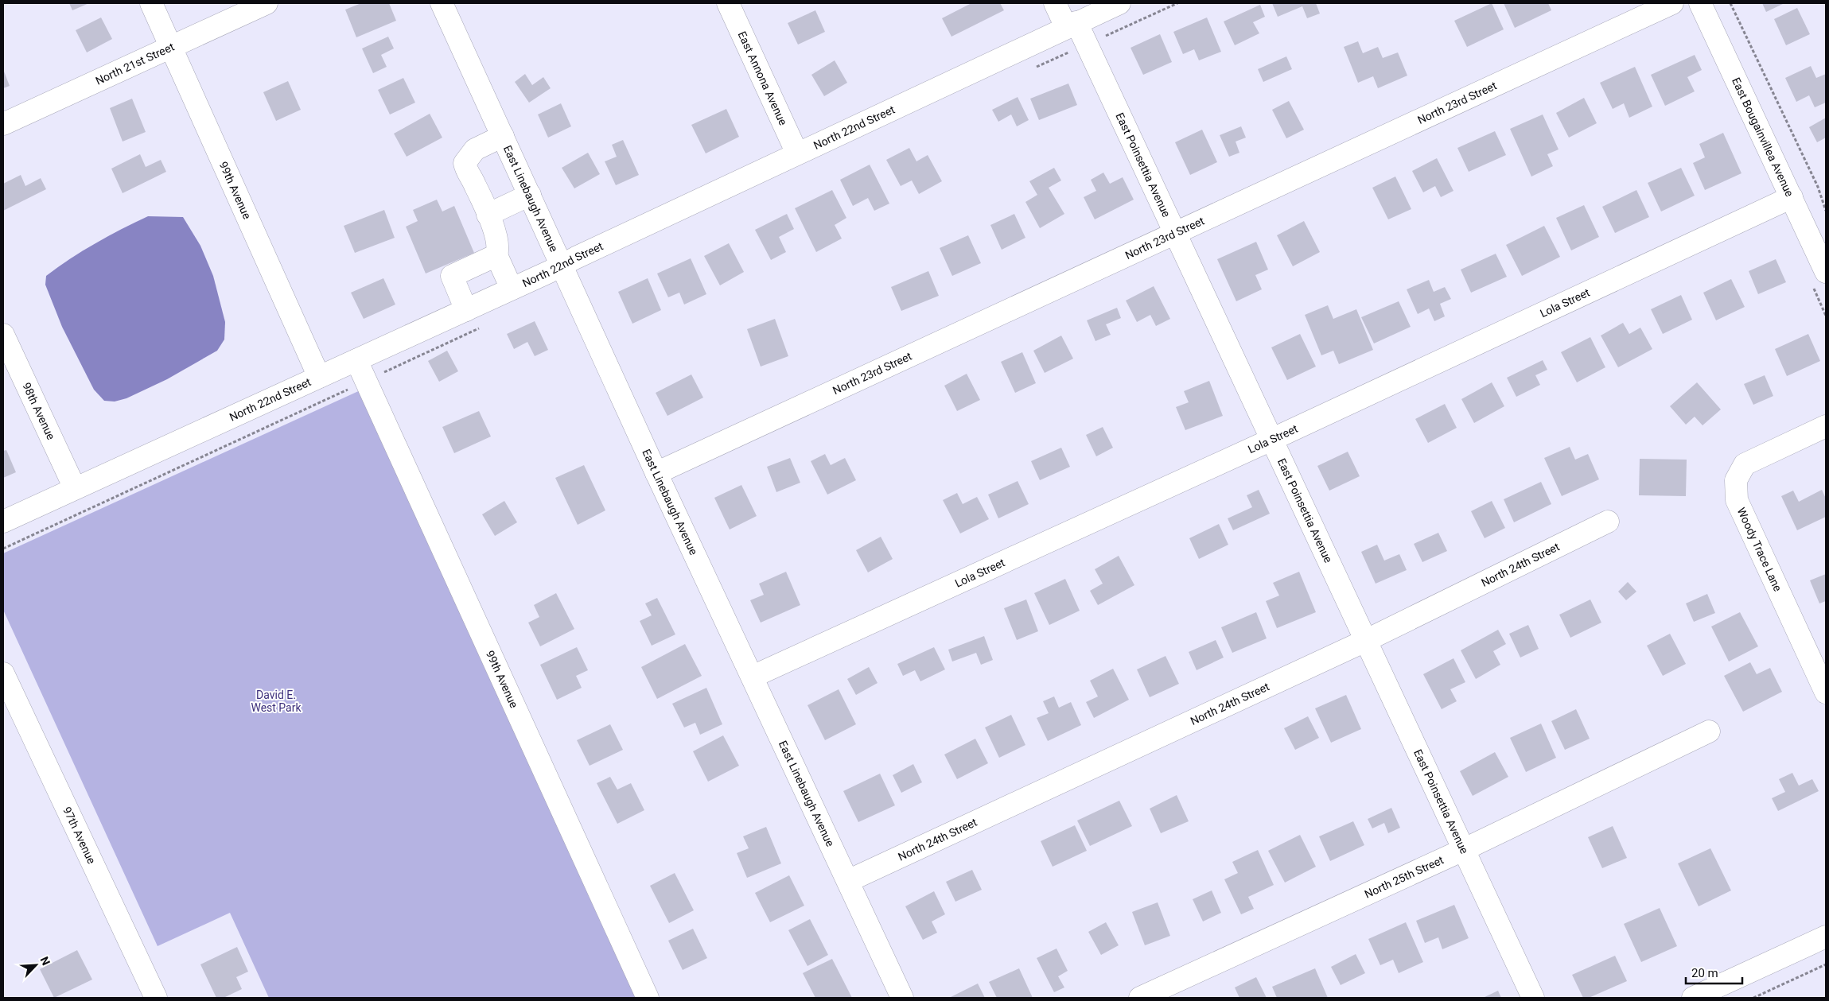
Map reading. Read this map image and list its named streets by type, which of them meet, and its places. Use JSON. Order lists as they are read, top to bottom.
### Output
{
  "streets": {
    "street": [
      "North 21st Street",
      "East Annona Avenue",
      "North 23rd Street",
      "North 22nd Street",
      "East Bougainvillea Avenue",
      "East Poinsettia Avenue",
      "99th Avenue",
      "East Linebaugh Avenue",
      "Lola Street",
      "98th Avenue",
      "Woody Trace Lane",
      "North 24th Street",
      "97th Avenue",
      "North 25th Street"
    ]
  },
  "crossings": [
    ["North 21st Street", "99th Avenue"],
    ["East Annona Avenue", "North 22nd Street"],
    ["North 23rd Street", "East Poinsettia Avenue"],
    ["North 23rd Street", "East Linebaugh Avenue"],
    ["North 22nd Street", "East Poinsettia Avenue"],
    ["North 22nd Street", "99th Avenue"],
    ["North 22nd Street", "East Linebaugh Avenue"],
    ["North 22nd Street", "98th Avenue"],
    ["East Bougainvillea Avenue", "Lola Street"],
    ["East Poinsettia Avenue", "Lola Street"],
    ["East Poinsettia Avenue", "North 24th Street"],
    ["East Poinsettia Avenue", "North 25th Street"],
    ["East Linebaugh Avenue", "Lola Street"],
    ["East Linebaugh Avenue", "North 24th Street"]
  ],
  "parks": ["David E. West Park"],
  "scale_bar": "20 m",
  "north": "top right"
}
